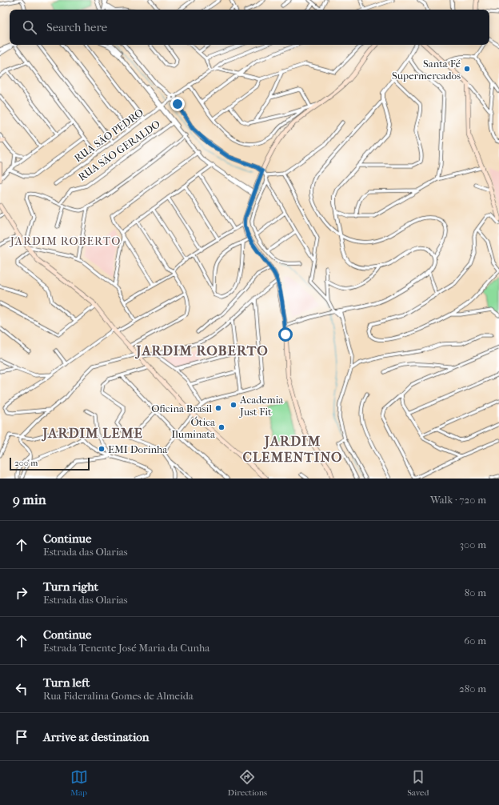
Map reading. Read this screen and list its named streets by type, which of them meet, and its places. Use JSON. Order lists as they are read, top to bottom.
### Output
{
  "streets": {
    "street": ["RUA SÃO PEDRO", "RUA SÃO GERALDO"]
  },
  "districts": [
    "JARDIM ROBERTO",
    "JARDIM ROBERTO",
    "JARDIM LEME",
    "JARDIM CLEMENTINO"
  ],
  "places": [
    "Santa Fé Supermercados",
    "Academia Just Fit",
    "Oficina Brasil",
    "Ótica Iluminata",
    "EMI Dorinha"
  ],
  "scale_bar": "200 m",
  "page": {
    "search": "Search here",
    "scale": "200 m",
    "heading": ["9 min", "Walk · 720 m"],
    "list": [
      ["Continue", "Estrada das Olarias", "300 m"],
      ["Turn right", "Estrada das Olarias", "80 m"],
      ["Continue", "Estrada Tenente José Maria da Cunha", "60 m"],
      ["Turn left", "Rua Fideralina Gomes de Almeida", "280 m"],
      "Arrive at destination"
    ],
    "nav": ["Map", "Directions", "Saved"]
  }
}
